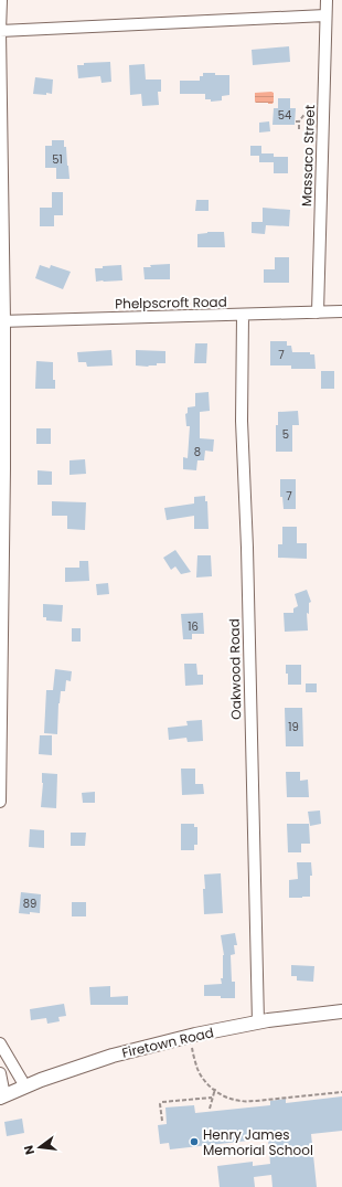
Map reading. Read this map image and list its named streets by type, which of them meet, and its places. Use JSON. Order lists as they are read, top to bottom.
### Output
{
  "streets": {
    "street": [
      "Massaco Street",
      "Phelpscroft Road",
      "Oakwood Road",
      "Firetown Road"
    ]
  },
  "crossings": [
    ["Massaco Street", "Phelpscroft Road"],
    ["Phelpscroft Road", "Oakwood Road"],
    ["Oakwood Road", "Firetown Road"]
  ],
  "places": ["Henry James Memorial School"],
  "house_numbers": [
    "54",
    "51",
    "7",
    "5",
    "8",
    "7",
    "16",
    "19",
    "89"
  ],
  "north": "left"
}
